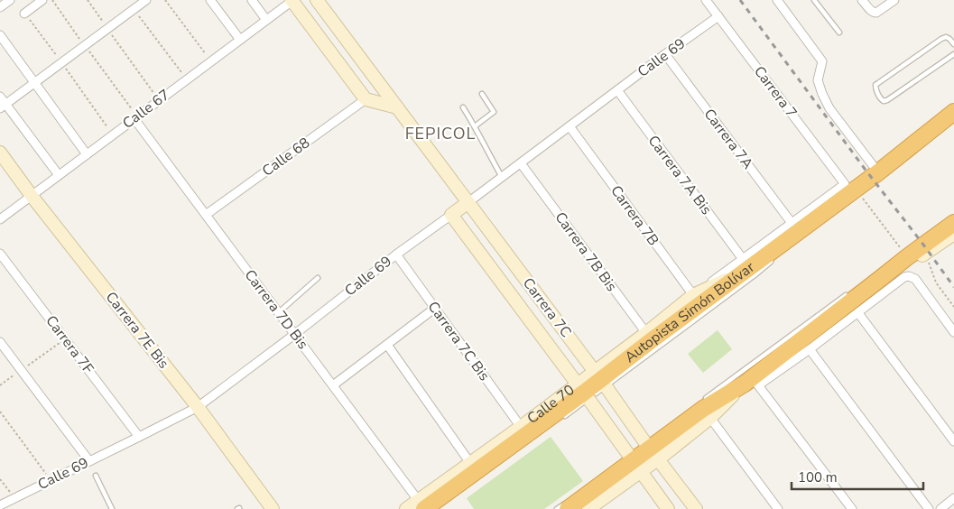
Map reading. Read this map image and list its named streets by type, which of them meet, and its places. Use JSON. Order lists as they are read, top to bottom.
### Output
{
  "streets": {
    "highway": ["Autopista Simón Bolívar"],
    "street": [
      "Calle 69",
      "Carrera 7",
      "Calle 67",
      "Carrera 7A",
      "Calle 68",
      "Carrera 7A Bis",
      "Carrera 7B",
      "Carrera 7B Bis",
      "Carrera 7C",
      "Carrera 7D Bis",
      "Carrera 7E Bis",
      "Carrera 7C Bis",
      "Carrera 7F",
      "Calle 70"
    ]
  },
  "crossings": [
    ["Calle 69", "Carrera 7"],
    ["Calle 69", "Carrera 7A"],
    ["Calle 69", "Carrera 7A Bis"],
    ["Calle 69", "Carrera 7B"],
    ["Calle 69", "Carrera 7B Bis"],
    ["Calle 69", "Carrera 7C"],
    ["Calle 69", "Carrera 7D Bis"],
    ["Calle 69", "Carrera 7E Bis"],
    ["Calle 69", "Carrera 7C Bis"],
    ["Calle 69", "Carrera 7F"],
    ["Carrera 7", "Carrera 7A"],
    ["Calle 67", "Carrera 7D Bis"],
    ["Calle 67", "Carrera 7E Bis"],
    ["Calle 68", "Carrera 7D Bis"],
    ["Carrera 7A Bis", "Autopista Simón Bolívar"],
    ["Carrera 7B", "Autopista Simón Bolívar"],
    ["Carrera 7B Bis", "Autopista Simón Bolívar"],
    ["Carrera 7C", "Autopista Simón Bolívar"],
    ["Carrera 7C", "Calle 70"],
    ["Carrera 7D Bis", "Autopista Simón Bolívar"],
    ["Carrera 7D Bis", "Calle 70"],
    ["Autopista Simón Bolívar", "Calle 70"],
    ["Carrera 7C Bis", "Calle 70"]
  ],
  "districts": ["FEPICOL"],
  "scale_bar": "100 m"
}
